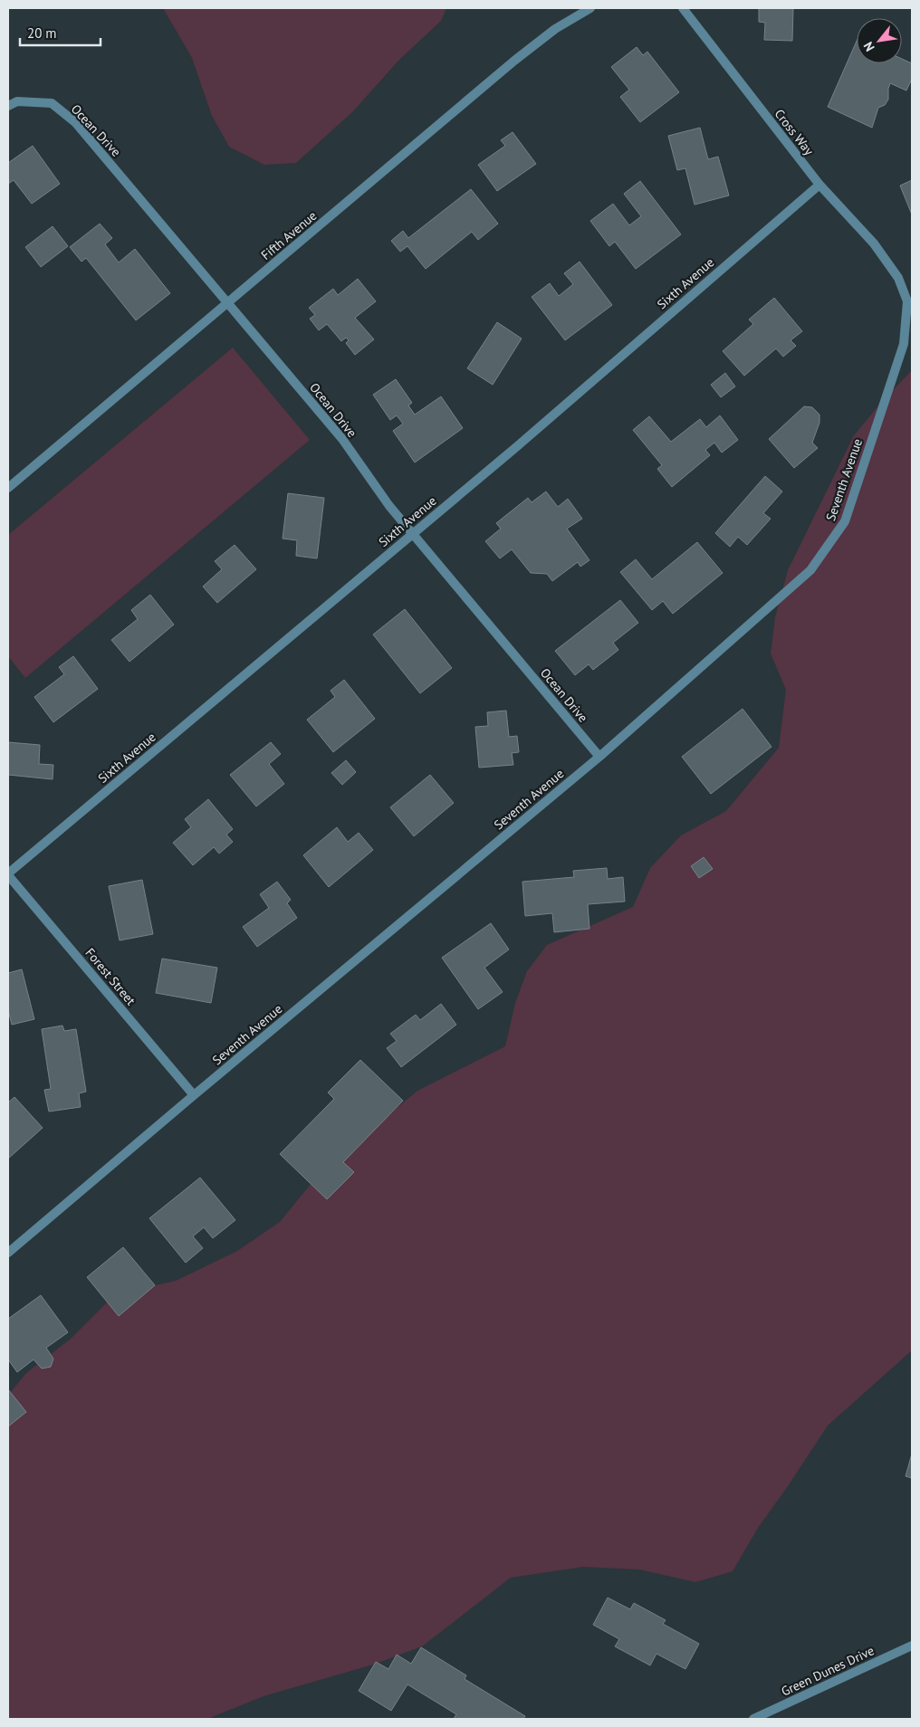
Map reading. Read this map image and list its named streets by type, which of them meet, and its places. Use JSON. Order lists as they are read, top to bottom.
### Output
{
  "streets": {
    "street": [
      "Ocean Drive",
      "Cross Way",
      "Fifth Avenue",
      "Sixth Avenue",
      "Seventh Avenue",
      "Forest Street",
      "Green Dunes Drive"
    ]
  },
  "crossings": [
    ["Ocean Drive", "Fifth Avenue"],
    ["Ocean Drive", "Sixth Avenue"],
    ["Ocean Drive", "Seventh Avenue"],
    ["Cross Way", "Sixth Avenue"],
    ["Cross Way", "Seventh Avenue"],
    ["Sixth Avenue", "Forest Street"],
    ["Seventh Avenue", "Forest Street"]
  ],
  "scale_bar": "20 m",
  "north": "bottom left"
}
